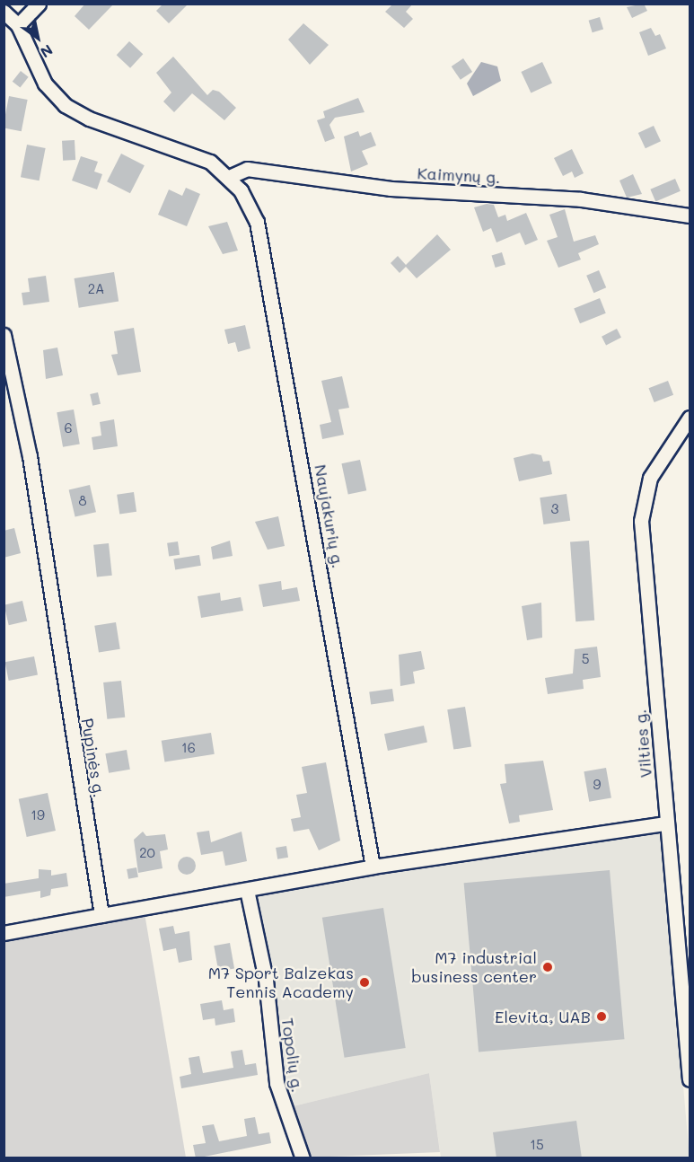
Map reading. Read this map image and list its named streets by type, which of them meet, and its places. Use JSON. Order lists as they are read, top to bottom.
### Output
{
  "streets": {
    "street": [
      "Kaimynų g.",
      "Naujakurių g.",
      "Vilties g.",
      "Pupinės g.",
      "Topolių g."
    ]
  },
  "crossings": [
    ["Kaimynų g.", "Naujakurių g."]
  ],
  "places": ["M7 industrial business center", "M7 Sport Balzekas Tennis Academy", "Elevita, UAB"],
  "house_numbers": [
    "2A",
    "6",
    "8",
    "3",
    "5",
    "16",
    "9",
    "19",
    "20",
    "15"
  ],
  "north": "bottom right"
}
